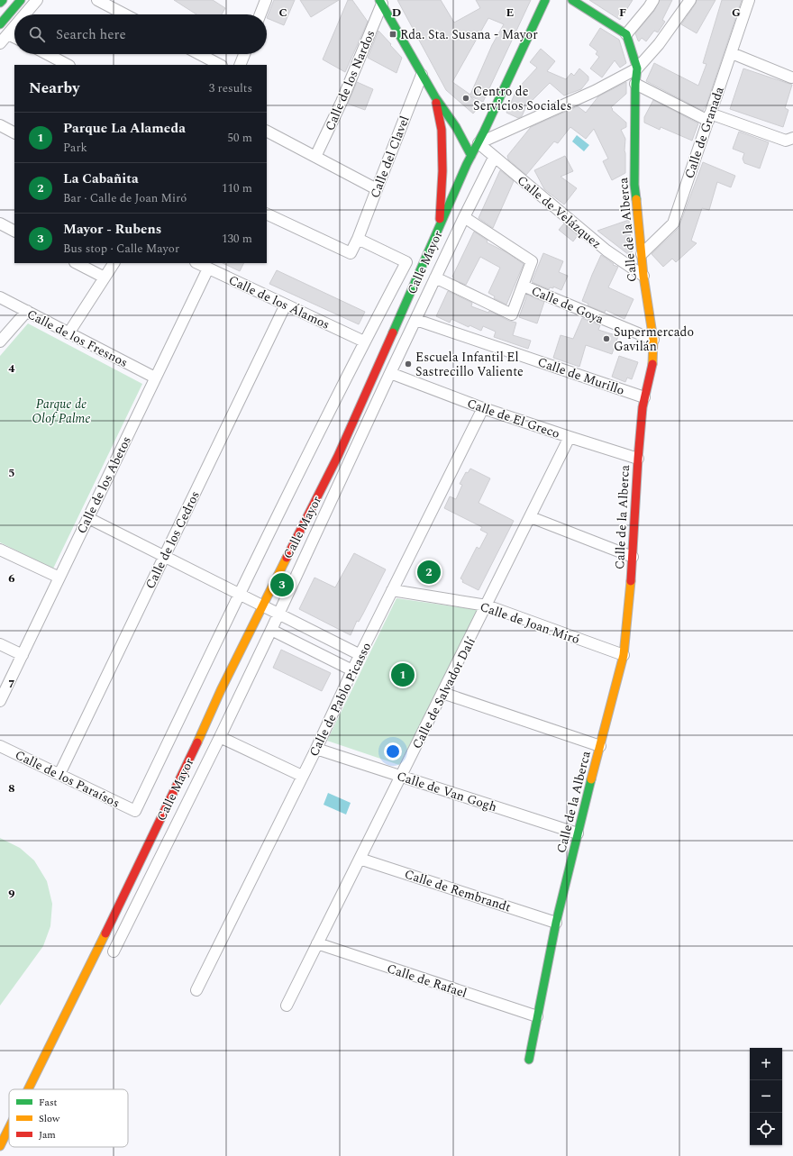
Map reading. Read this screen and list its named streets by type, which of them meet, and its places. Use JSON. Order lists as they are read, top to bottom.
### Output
{
  "streets": {
    "street": [
      "Calle de los Nardos",
      "Calle de Granada",
      "Calle del Clavel",
      "Calle de Velázquez",
      "Calle de la Alberca",
      "Calle Mayor",
      "Calle de los Álamos",
      "Calle de Goya",
      "Calle de los Fresnos",
      "Calle de Murillo",
      "Calle de El Greco",
      "Calle de los Abetos",
      "Calle de los Cedros",
      "Calle de Joan Miró",
      "Calle de Salvador Dalí",
      "Calle de Pablo Picasso",
      "Calle de los Paraísos",
      "Calle de Van Gogh",
      "Calle de Rembrandt",
      "Calle de Rafael"
    ]
  },
  "crossings": [
    ["Calle de Granada", "Calle de la Alberca"],
    ["Calle del Clavel", "Calle Mayor"],
    ["Calle de Velázquez", "Calle de la Alberca"],
    ["Calle de Velázquez", "Calle Mayor"],
    ["Calle de la Alberca", "Calle de Goya"],
    ["Calle de la Alberca", "Calle de Murillo"],
    ["Calle de la Alberca", "Calle de El Greco"],
    ["Calle de la Alberca", "Calle de Joan Miró"],
    ["Calle de la Alberca", "Calle de Van Gogh"],
    ["Calle de la Alberca", "Calle de Rembrandt"],
    ["Calle de la Alberca", "Calle de Rafael"],
    ["Calle Mayor", "Calle de los Álamos"],
    ["Calle Mayor", "Calle de Murillo"],
    ["Calle Mayor", "Calle de El Greco"],
    ["Calle Mayor", "Calle de los Paraísos"],
    ["Calle de los Álamos", "Calle de los Abetos"],
    ["Calle de los Álamos", "Calle de los Cedros"],
    ["Calle de los Fresnos", "Calle de los Abetos"],
    ["Calle de El Greco", "Calle de Salvador Dalí"],
    ["Calle de El Greco", "Calle de Pablo Picasso"],
    ["Calle de los Cedros", "Calle de los Paraísos"],
    ["Calle de Joan Miró", "Calle de Salvador Dalí"],
    ["Calle de Joan Miró", "Calle de Pablo Picasso"],
    ["Calle de Salvador Dalí", "Calle de Van Gogh"],
    ["Calle de Salvador Dalí", "Calle de Rembrandt"],
    ["Calle de Salvador Dalí", "Calle de Rafael"],
    ["Calle de Pablo Picasso", "Calle de Van Gogh"]
  ],
  "parks": ["Parque de Olof Palme"],
  "places": {
    "transit": ["Rda. Sta. Susana - Mayor"],
    "other": ["Centro de Servicios Sociales", "Supermercado Gavilán", "Escuela Infantil El Sastrecillo Valiente"]
  },
  "legend": ["Fast", "Slow", "Jam"],
  "page": {
    "search": "Search here",
    "heading": ["Nearby", "3 results"],
    "list": [
      {
        "mark": "1",
        "name": "Parque La Alameda",
        "note": "Park",
        "value": "50 m"
      },
      {
        "mark": "2",
        "name": "La Cabañita",
        "note": "Bar · Calle de Joan Miró",
        "value": "110 m"
      },
      {
        "mark": "3",
        "name": "Mayor - Rubens",
        "note": "Bus stop · Calle Mayor",
        "value": "130 m"
      }
    ],
    "pins": ["2", "3", "1"],
    "map_buttons": ["+", "−"]
  },
  "grid": {
    "columns": [
      "C",
      "D",
      "E",
      "F",
      "G"
    ],
    "rows": [
      "4",
      "5",
      "6",
      "7",
      "8",
      "9"
    ]
  }
}
